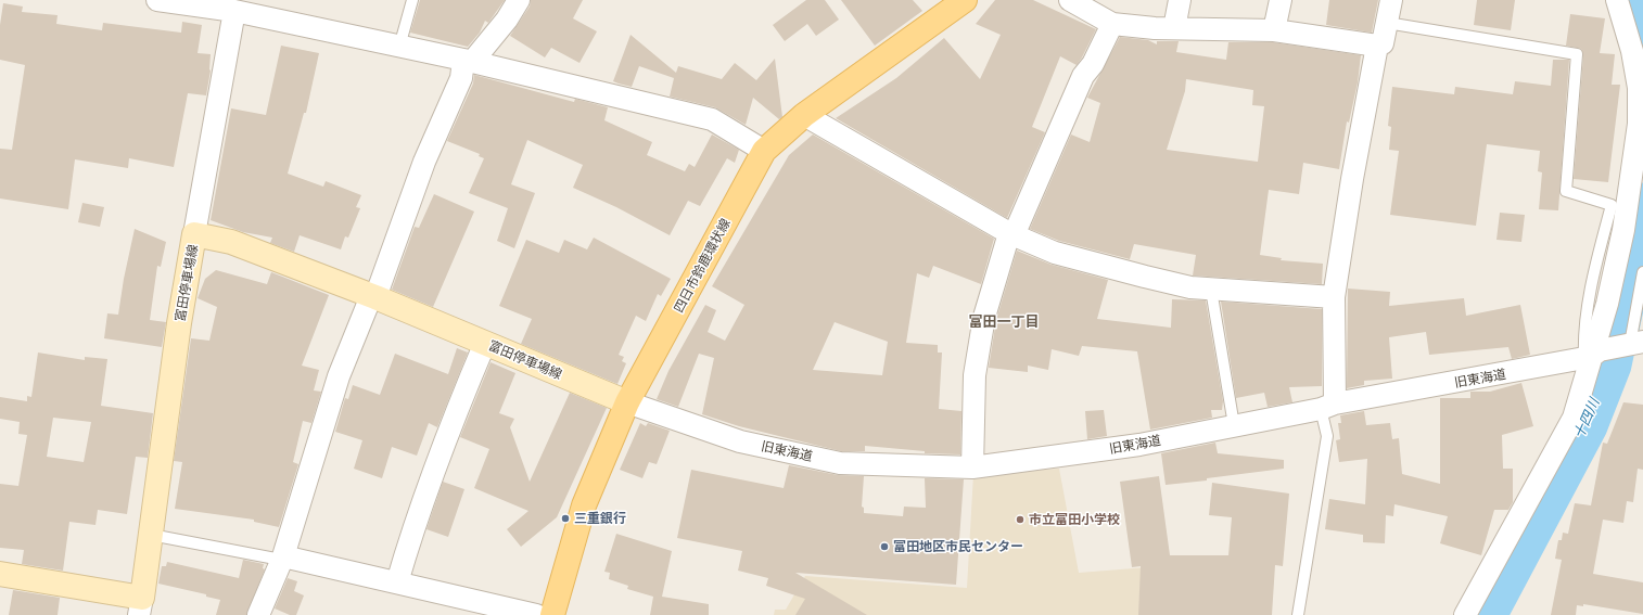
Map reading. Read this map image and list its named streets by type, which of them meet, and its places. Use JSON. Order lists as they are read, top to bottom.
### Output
{
  "streets": {
    "main road": ["四日市鈴鹿環状線", "富田停車場線"],
    "street": ["旧東海道"]
  },
  "crossings": [
    ["四日市鈴鹿環状線", "富田停車場線"],
    ["四日市鈴鹿環状線", "旧東海道"],
    ["富田停車場線", "旧東海道"]
  ],
  "districts": ["富田一丁目"],
  "water": ["十四川"],
  "places": ["三重銀行", "市立富田小学校", "富田地区市民センター"]
}
